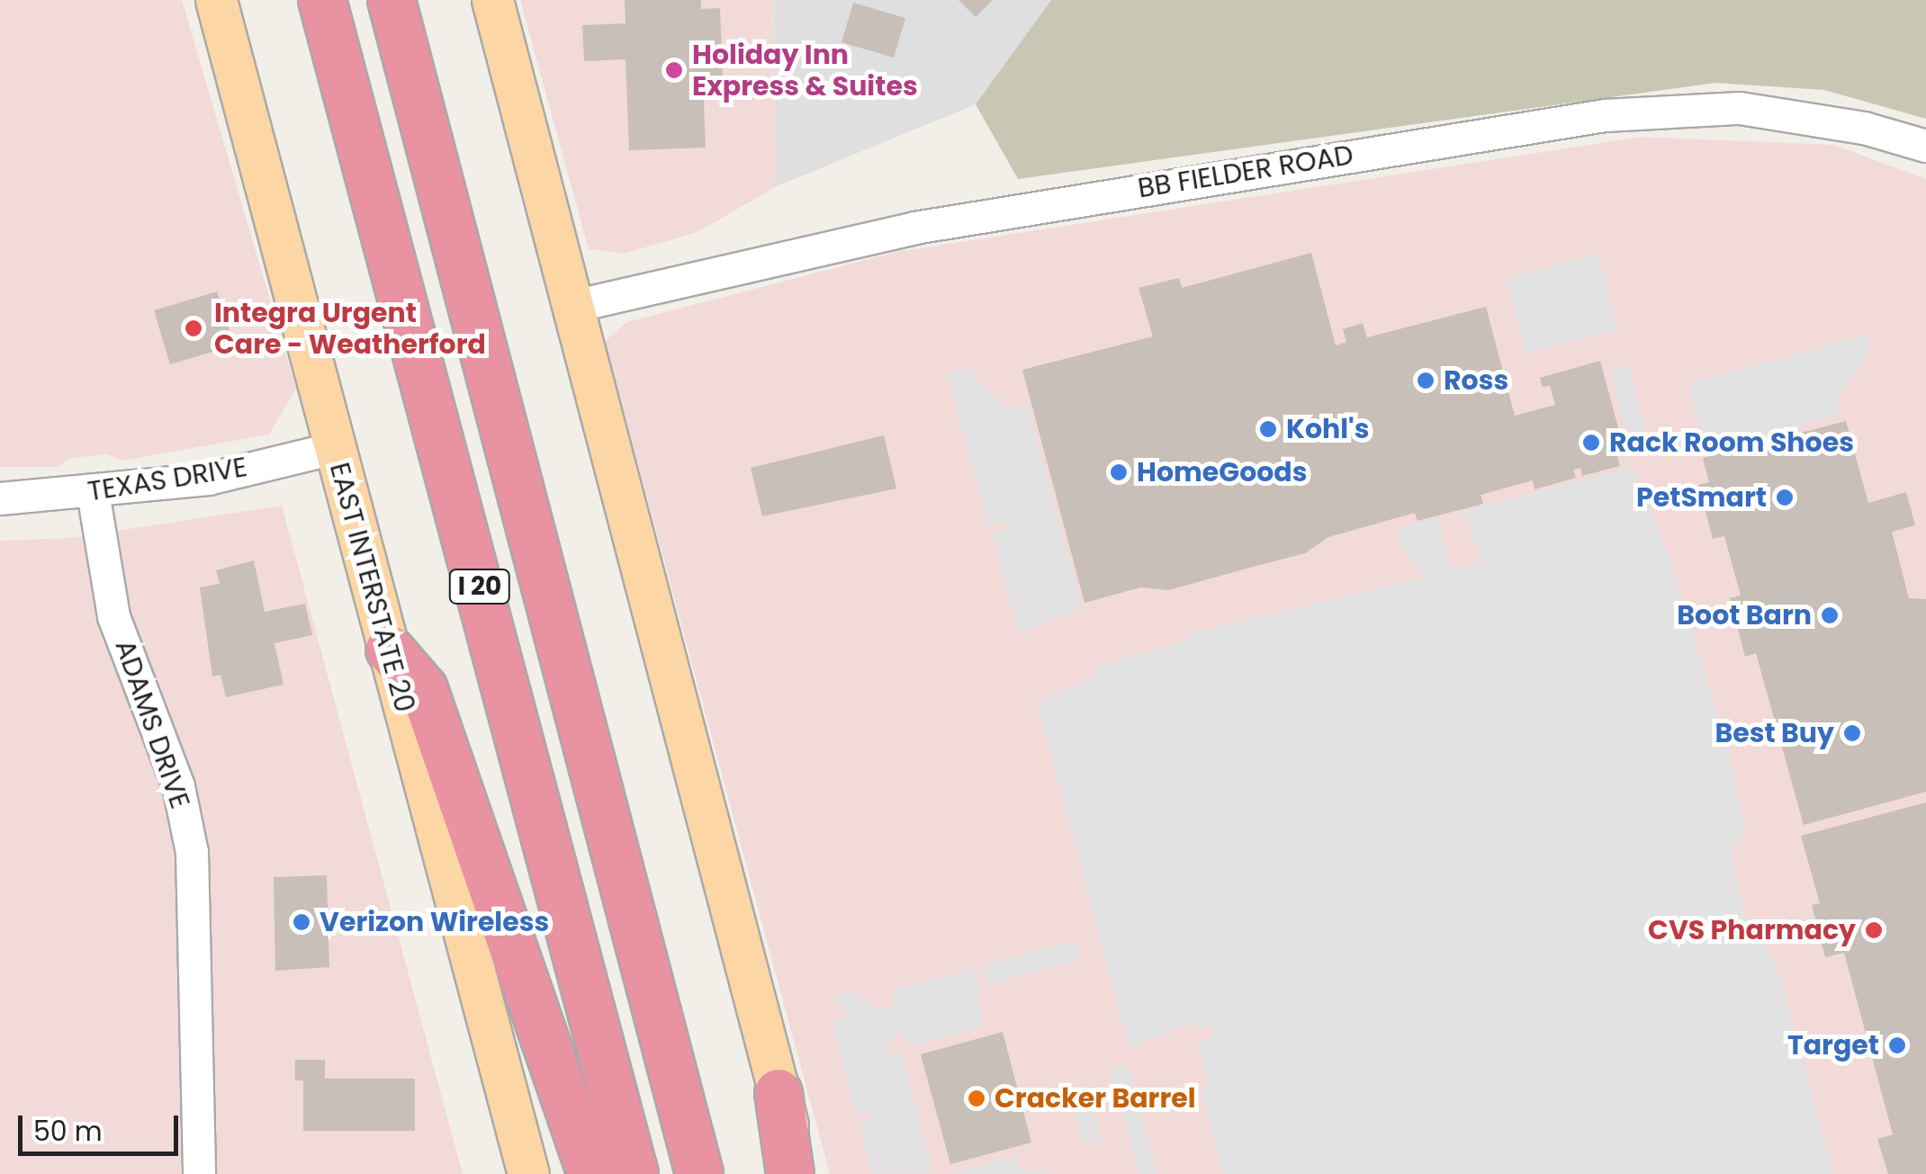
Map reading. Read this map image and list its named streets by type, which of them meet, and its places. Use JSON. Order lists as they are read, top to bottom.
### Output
{
  "streets": {
    "highway": ["I 20"],
    "main road": ["EAST INTERSTATE 20"],
    "street": ["BB FIELDER ROAD", "TEXAS DRIVE", "ADAMS DRIVE"]
  },
  "crossings": [
    ["TEXAS DRIVE", "EAST INTERSTATE 20"],
    ["TEXAS DRIVE", "ADAMS DRIVE"]
  ],
  "places": [
    "Holiday Inn Express & Suites",
    "Integra Urgent Care - Weatherford",
    "Ross",
    "Kohl's",
    "Rack Room Shoes",
    "HomeGoods",
    "PetSmart",
    "Boot Barn",
    "Best Buy",
    "Verizon Wireless",
    "CVS Pharmacy",
    "Target",
    "Cracker Barrel"
  ],
  "scale_bar": "50 m"
}
